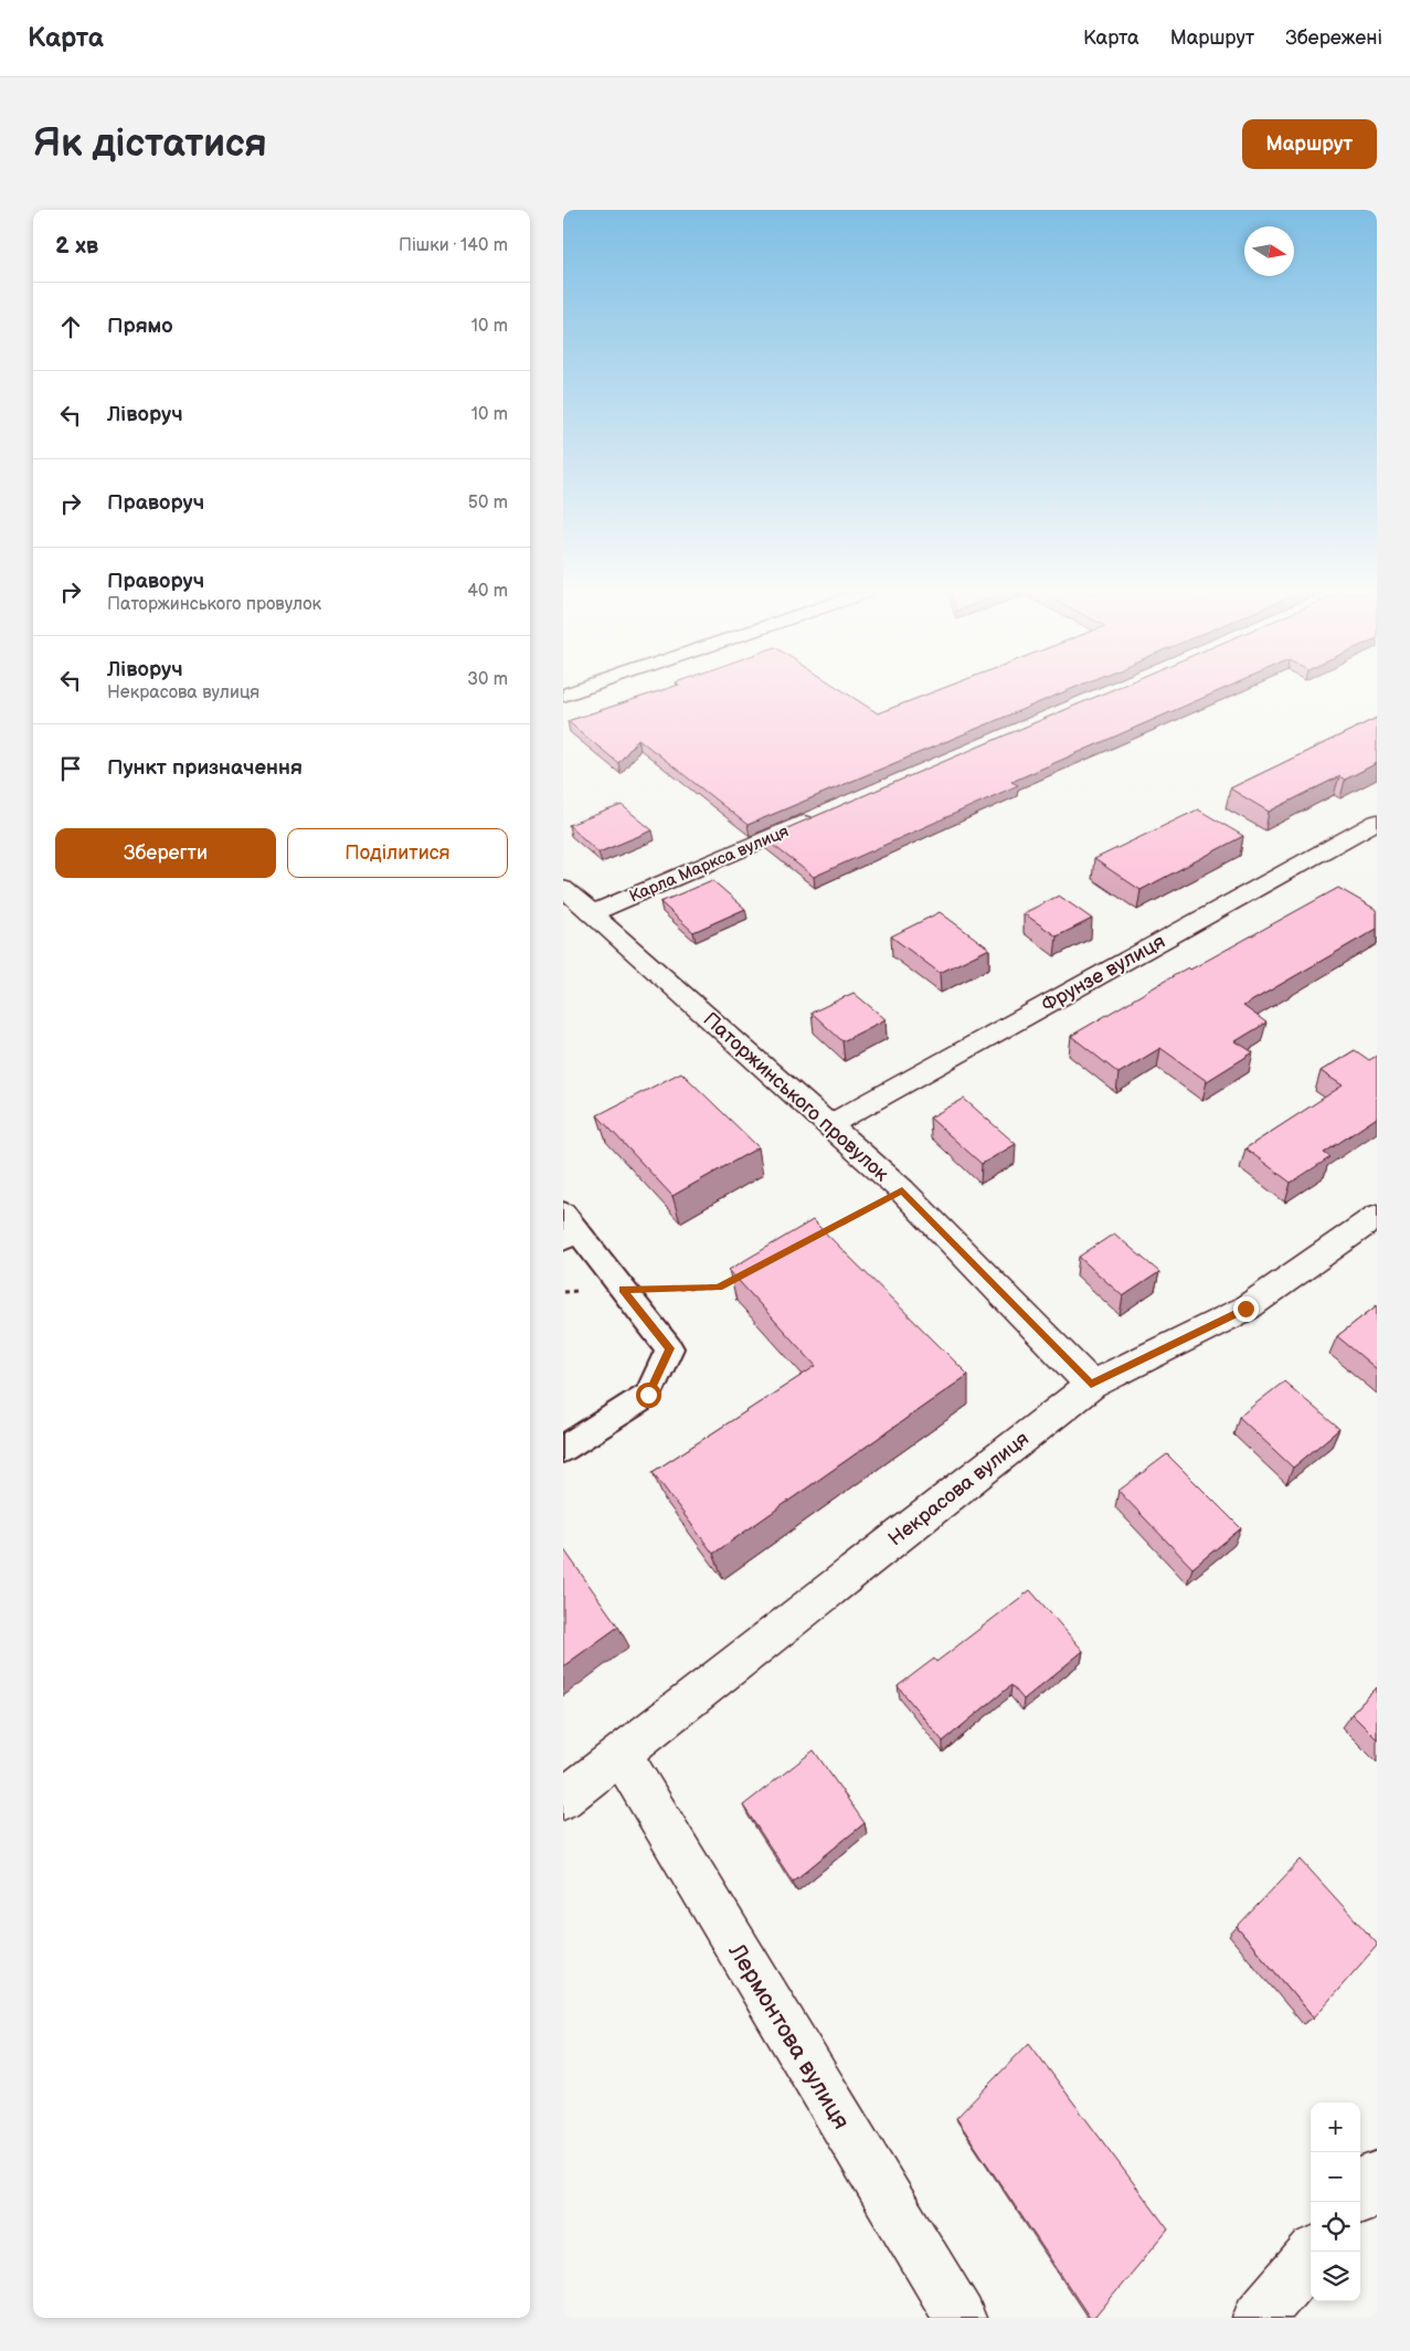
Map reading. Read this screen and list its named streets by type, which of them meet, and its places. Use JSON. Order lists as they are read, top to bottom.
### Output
{
  "streets": {
    "street": [
      "Карла Маркса вулиця",
      "Фрунзе вулиця",
      "Паторжинського провулок",
      "Некрасова вулиця",
      "Лермонтова вулиця"
    ]
  },
  "crossings": [
    ["Карла Маркса вулиця", "Паторжинського провулок"],
    ["Фрунзе вулиця", "Паторжинського провулок"],
    ["Паторжинського провулок", "Некрасова вулиця"],
    ["Некрасова вулиця", "Лермонтова вулиця"]
  ],
  "north": "right",
  "page": {
    "header": "Карта",
    "nav": ["Карта", "Маршрут", "Збережені"],
    "buttons": [
      "Маршрут",
      ["Зберегти", "Поділитися"]
    ],
    "title": "Як дістатися",
    "heading": ["2 хв", "Пішки · 140 m"],
    "list": [
      ["Прямо", "10 m"],
      ["Ліворуч", "10 m"],
      ["Праворуч", "50 m"],
      ["Праворуч", "Паторжинського провулок", "40 m"],
      ["Ліворуч", "Некрасова вулиця", "30 m"],
      "Пункт призначення"
    ],
    "map_buttons": ["+", "−"]
  }
}
